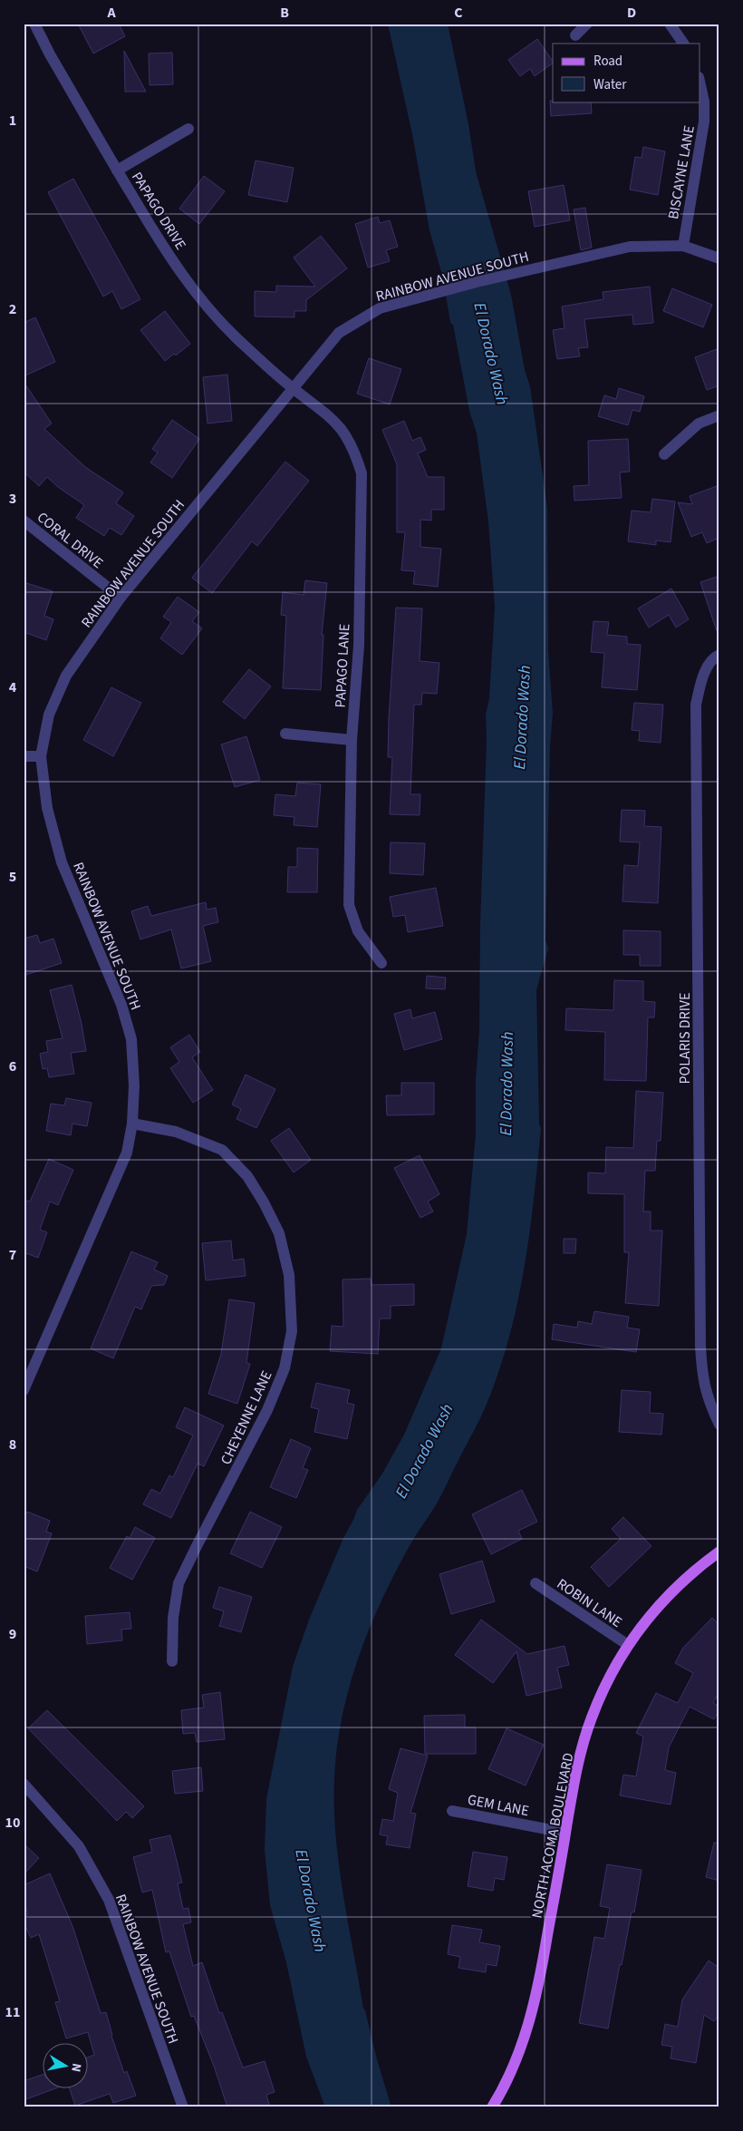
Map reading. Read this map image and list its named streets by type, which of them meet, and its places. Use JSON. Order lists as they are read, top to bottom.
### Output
{
  "streets": {
    "main road": ["NORTH ACOMA BOULEVARD"],
    "street": [
      "BISCAYNE LANE",
      "PAPAGO DRIVE",
      "RAINBOW AVENUE SOUTH",
      "CORAL DRIVE",
      "PAPAGO LANE",
      "POLARIS DRIVE",
      "CHEYENNE LANE",
      "ROBIN LANE",
      "GEM LANE"
    ]
  },
  "crossings": [
    ["BISCAYNE LANE", "RAINBOW AVENUE SOUTH"],
    ["PAPAGO DRIVE", "RAINBOW AVENUE SOUTH"],
    ["PAPAGO DRIVE", "PAPAGO LANE"],
    ["RAINBOW AVENUE SOUTH", "CORAL DRIVE"],
    ["RAINBOW AVENUE SOUTH", "PAPAGO LANE"],
    ["RAINBOW AVENUE SOUTH", "CHEYENNE LANE"],
    ["ROBIN LANE", "NORTH ACOMA BOULEVARD"],
    ["GEM LANE", "NORTH ACOMA BOULEVARD"]
  ],
  "water": ["El Dorado Wash"],
  "legend": ["Road", "Water"],
  "north": "right",
  "grid": {
    "columns": [
      "A",
      "B",
      "C",
      "D"
    ],
    "rows": [
      "1",
      "2",
      "3",
      "4",
      "5",
      "6",
      "7",
      "8",
      "9",
      "10",
      "11"
    ]
  }
}
